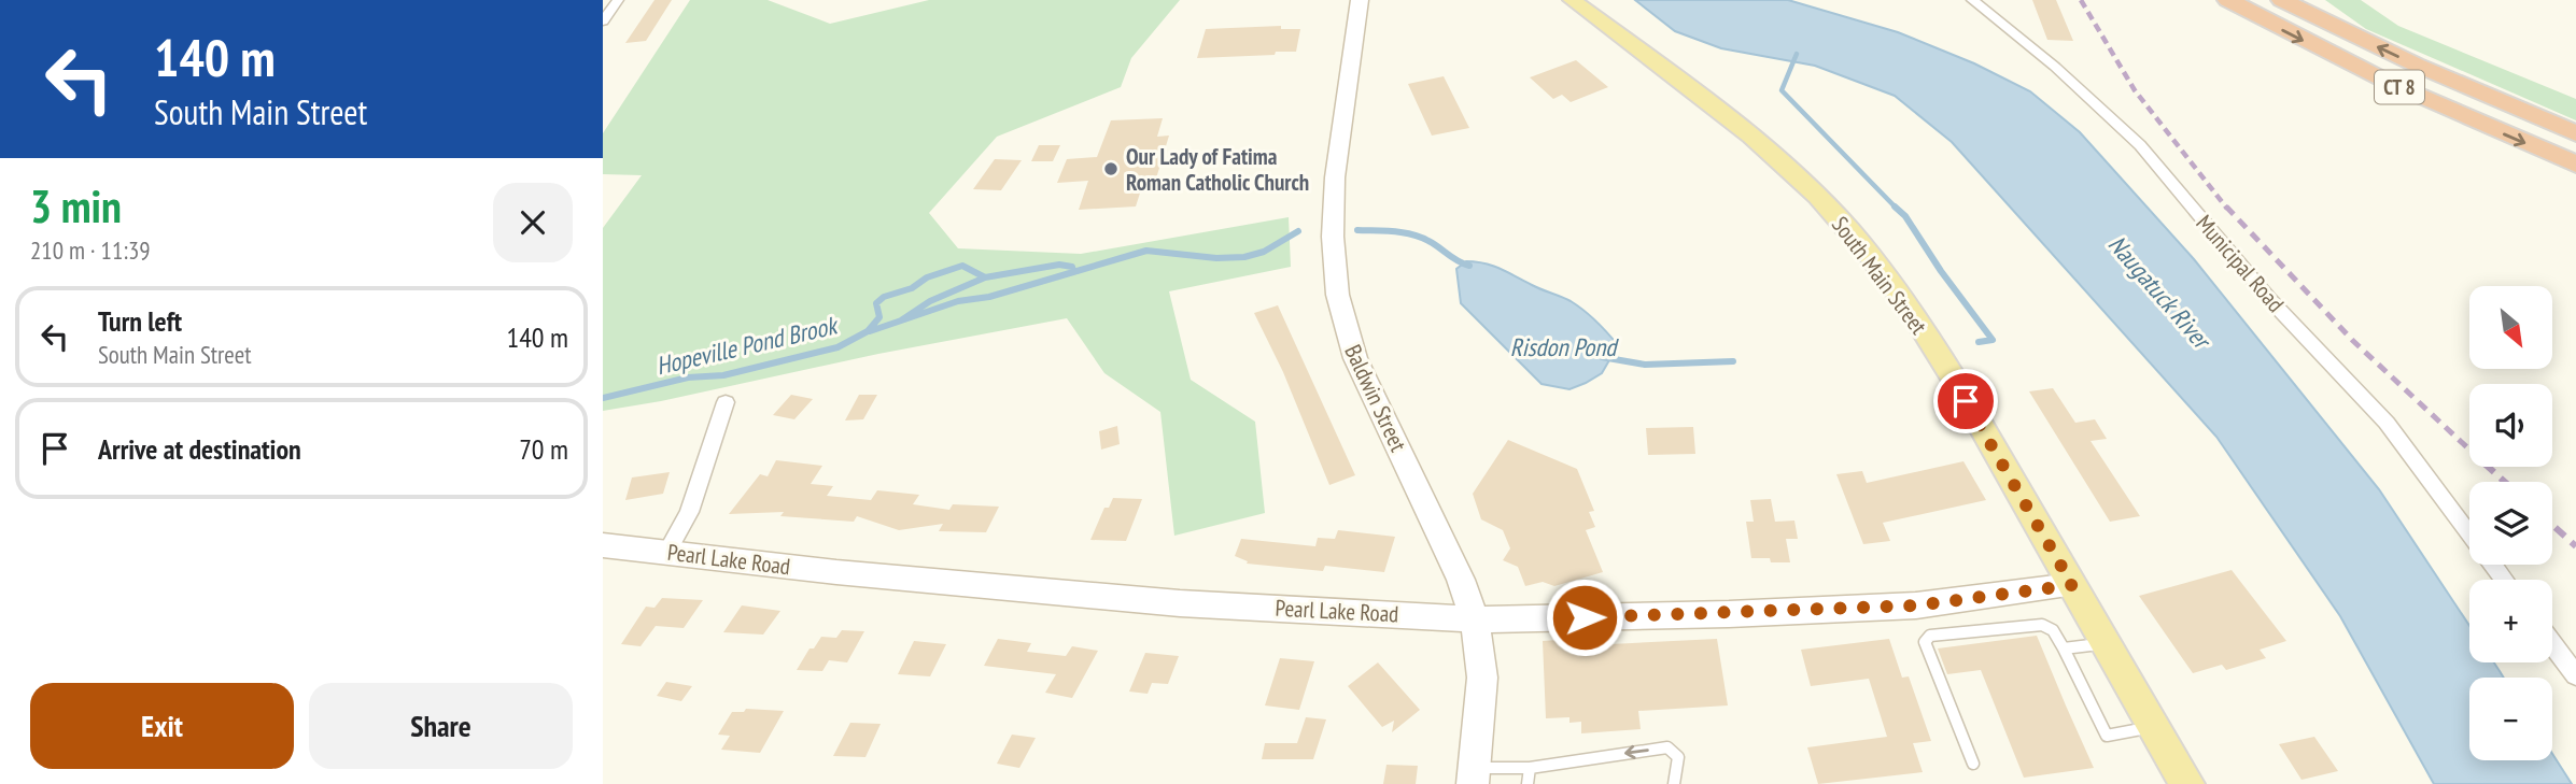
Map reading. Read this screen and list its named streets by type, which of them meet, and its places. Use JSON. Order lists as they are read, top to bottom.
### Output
{
  "streets": {
    "highway": ["CT 8"],
    "main road": ["South Main Street", "Baldwin Street", "Pearl Lake Road"],
    "street": ["Municipal Road"]
  },
  "crossings": [
    ["South Main Street", "Pearl Lake Road"],
    ["Baldwin Street", "Pearl Lake Road"]
  ],
  "water": ["Naugatuck River", "Hopeville Pond Brook", "Risdon Pond"],
  "places": ["Our Lady of Fatima Roman Catholic Church"],
  "north": "bottom right",
  "page": {
    "turn": ["140 m", "South Main Street"],
    "heading": ["3 min", "210 m · 11:39"],
    "list": [
      {
        "name": "Turn left",
        "note": "South Main Street",
        "value": "140 m"
      },
      {
        "name": "Arrive at destination",
        "value": "70 m"
      }
    ],
    "map_buttons": ["+", "−"],
    "buttons": ["Exit", "Share"]
  }
}
